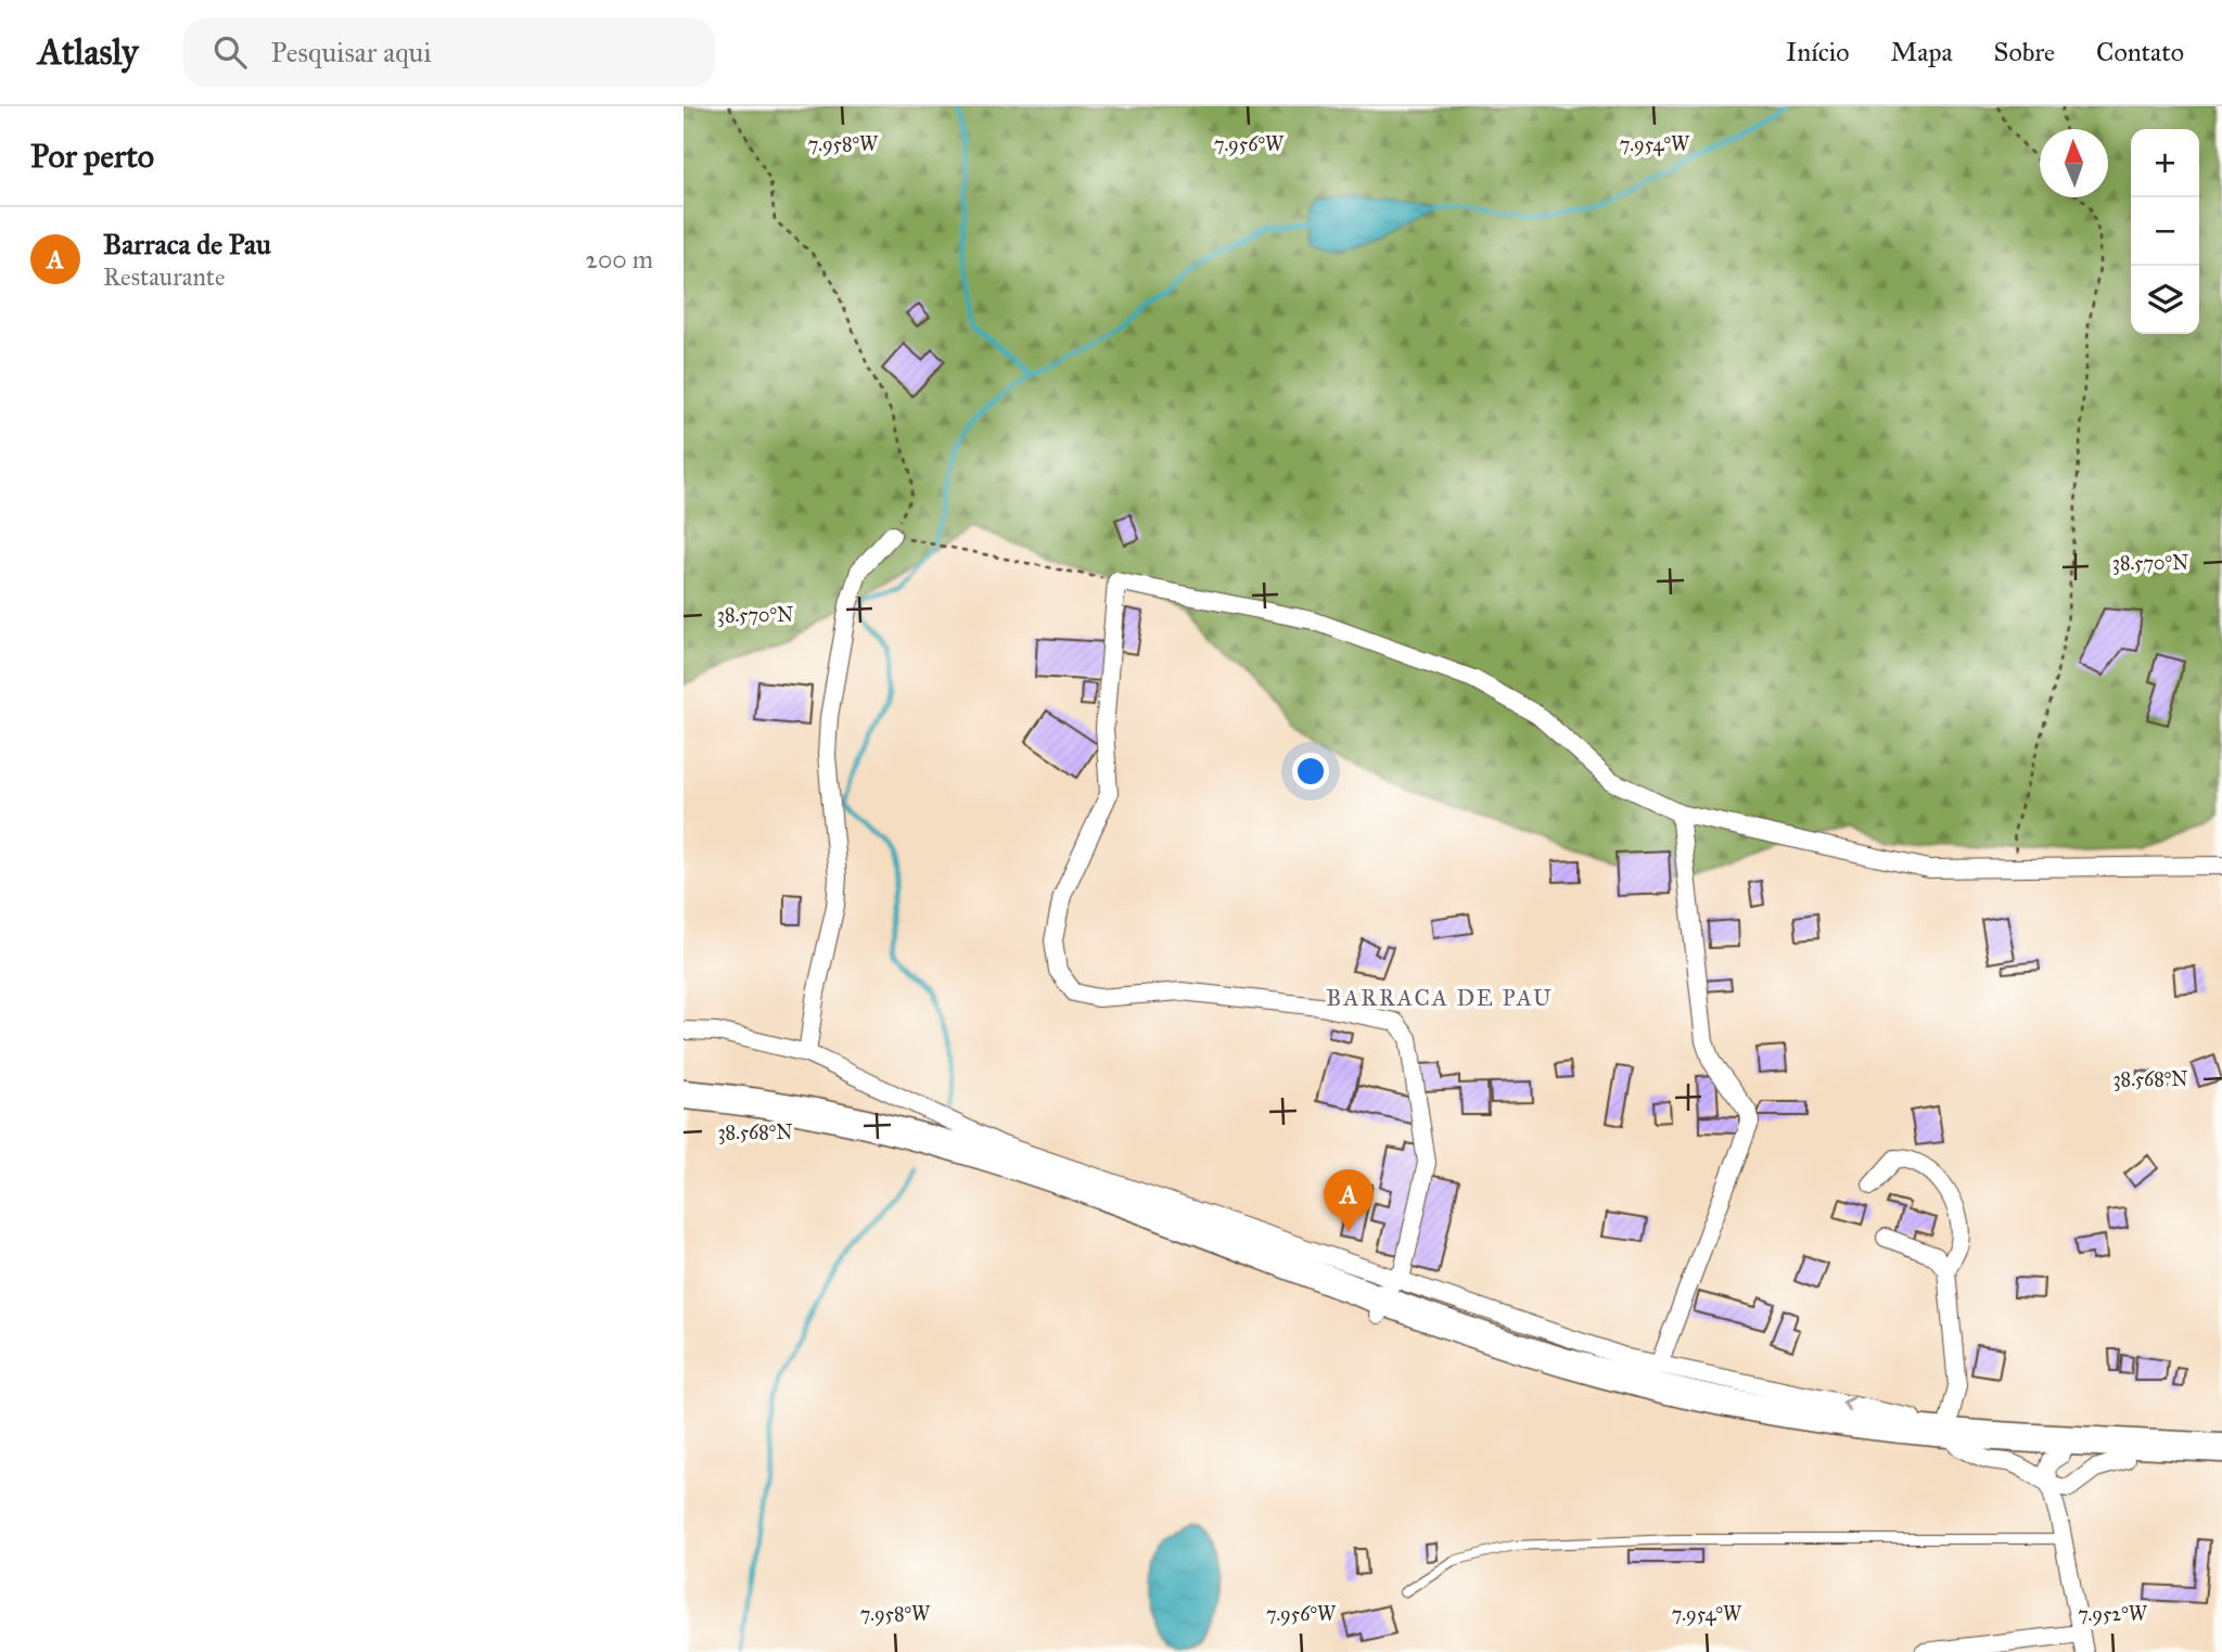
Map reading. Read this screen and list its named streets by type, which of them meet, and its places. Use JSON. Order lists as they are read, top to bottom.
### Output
{
  "districts": ["BARRACA DE PAU"],
  "north": "top",
  "page": {
    "header": "Atlasly",
    "search": "Pesquisar aqui",
    "nav": [
      "Início",
      "Mapa",
      "Sobre",
      "Contato"
    ],
    "heading": "Por perto",
    "map_buttons": ["+", "−"],
    "list": [
      {
        "mark": "A",
        "name": "Barraca de Pau",
        "note": "Restaurante",
        "value": "200 m"
      }
    ],
    "pins": "A"
  },
  "coordinates": [
    "7.958°W",
    "7.956°W",
    "7.954°W",
    "38.570°N",
    "38.568°N",
    "7.952°W"
  ]
}
